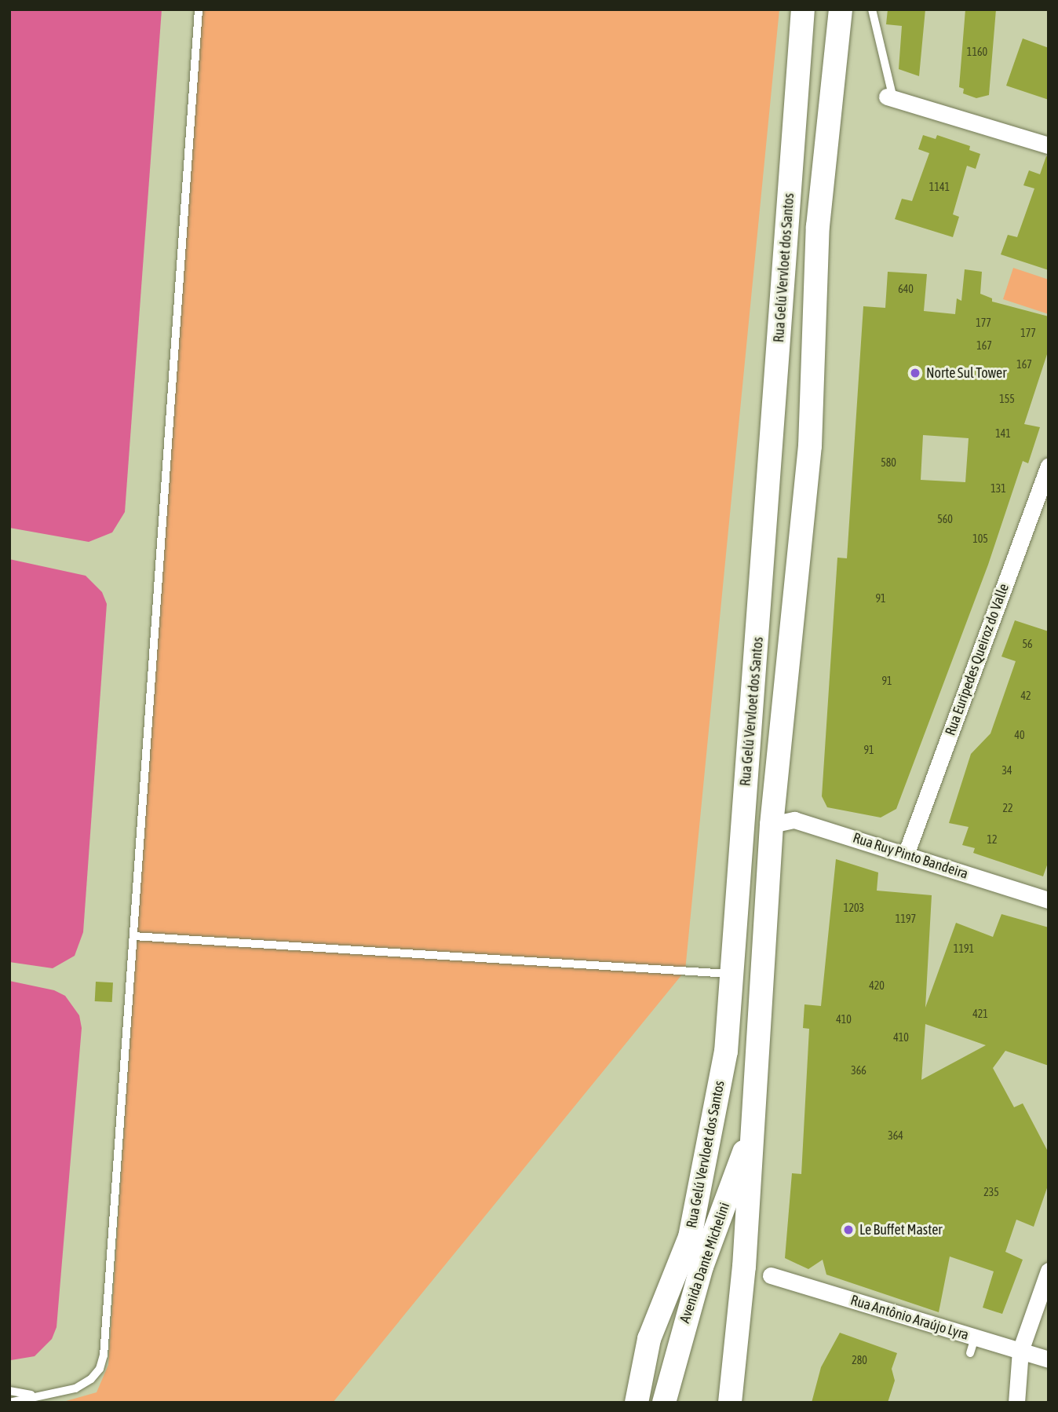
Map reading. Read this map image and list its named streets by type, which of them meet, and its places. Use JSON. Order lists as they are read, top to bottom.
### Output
{
  "streets": {
    "main road": ["Rua Gelú Vervloet dos Santos", "Avenida Dante Michelini"],
    "street": ["Rua Euripedes Queiroz do Valle", "Rua Ruy Pinto Bandeira", "Rua Antônio Araújo Lyra"]
  },
  "crossings": [
    ["Rua Euripedes Queiroz do Valle", "Rua Ruy Pinto Bandeira"]
  ],
  "places": ["Norte Sul Tower", "Le Buffet Master"],
  "house_numbers": [
    "1160",
    "1141",
    "640",
    "177",
    "177",
    "167",
    "167",
    "155",
    "141",
    "580",
    "131",
    "560",
    "105",
    "91",
    "56",
    "91",
    "42",
    "40",
    "91",
    "34",
    "22",
    "12",
    "1203",
    "1197",
    "1191",
    "420",
    "421",
    "410",
    "410",
    "366",
    "364",
    "235",
    "280"
  ]
}
